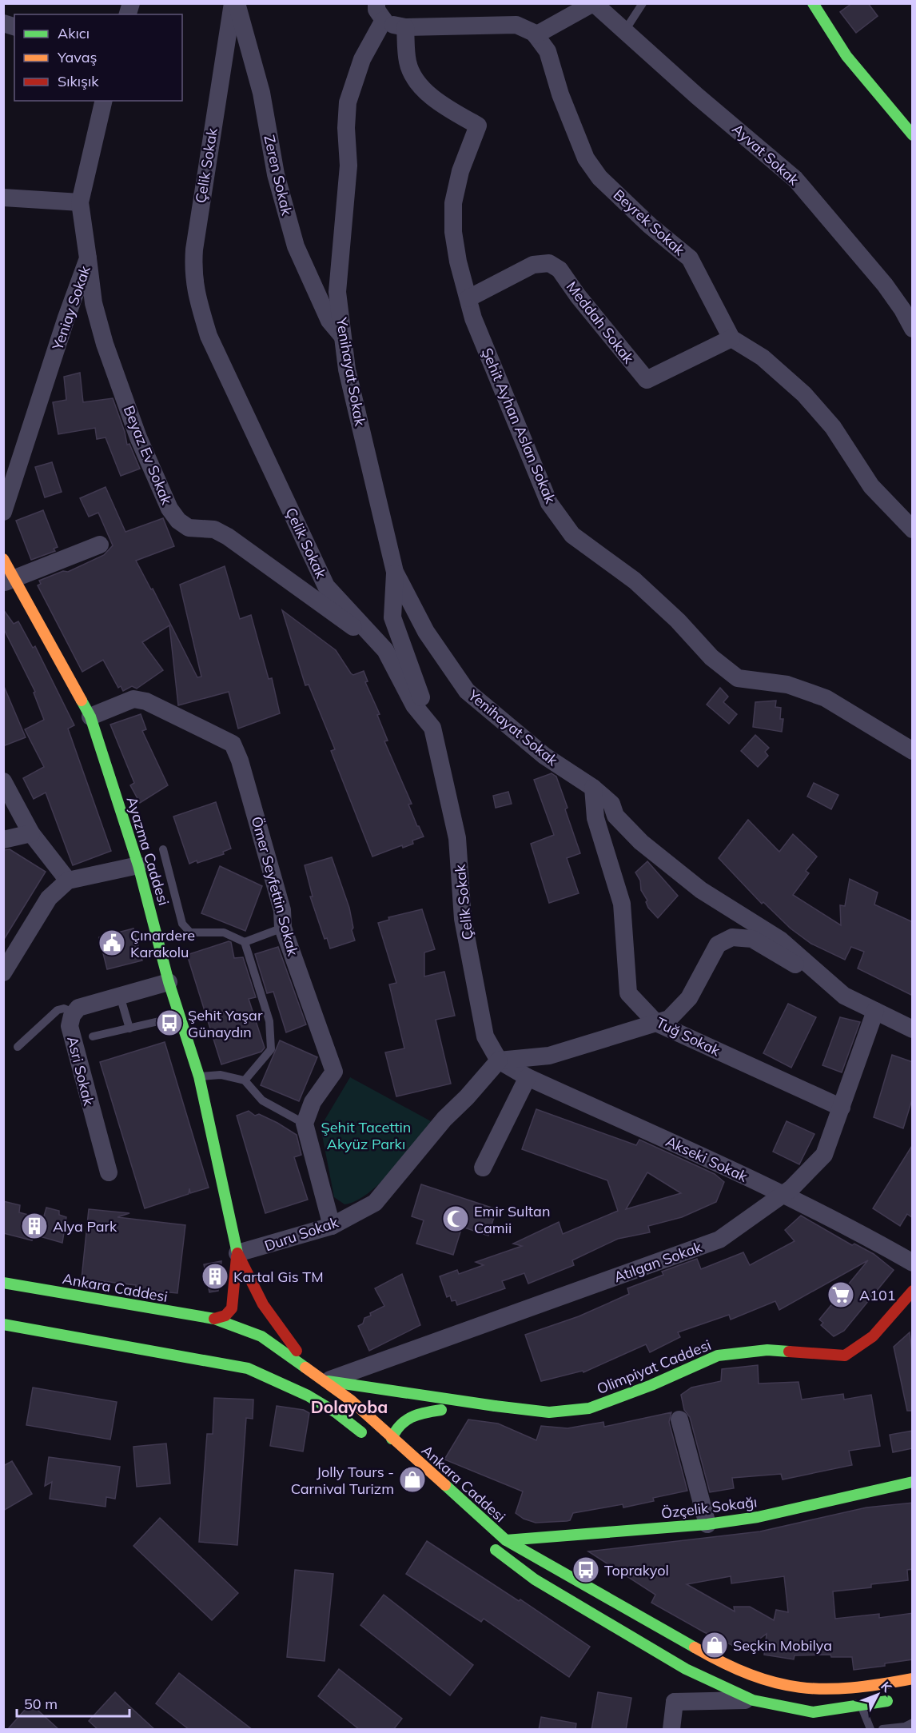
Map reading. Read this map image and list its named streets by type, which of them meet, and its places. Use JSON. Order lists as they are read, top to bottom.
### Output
{
  "streets": {
    "main road": [
      "Ayazma Caddesi",
      "Ankara Caddesi",
      "Olimpiyat Caddesi",
      "Özçelik Sokağı"
    ],
    "street": [
      "Ayvat Sokak",
      "Çelik Sokak",
      "Zeren Sokak",
      "Beyrek Sokak",
      "Yeniay Sokak",
      "Meddah Sokak",
      "Yenihayat Sokak",
      "Şehit Ayhan Aslan Sokak",
      "Beyaz Ev Sokak",
      "Ömer Seyfettin Sokak",
      "Tuğ Sokak",
      "Asri Sokak",
      "Akseki Sokak",
      "Duru Sokak",
      "Atılgan Sokak"
    ]
  },
  "crossings": [
    ["Çelik Sokak", "Beyaz Ev Sokak"],
    ["Çelik Sokak", "Akseki Sokak"],
    ["Çelik Sokak", "Duru Sokak"],
    ["Zeren Sokak", "Yenihayat Sokak"],
    ["Beyrek Sokak", "Meddah Sokak"],
    ["Yeniay Sokak", "Beyaz Ev Sokak"],
    ["Meddah Sokak", "Şehit Ayhan Aslan Sokak"],
    ["Yenihayat Sokak", "Tuğ Sokak"],
    ["Yenihayat Sokak", "Atılgan Sokak"],
    ["Ayazma Caddesi", "Ömer Seyfettin Sokak"],
    ["Ayazma Caddesi", "Duru Sokak"],
    ["Tuğ Sokak", "Atılgan Sokak"],
    ["Akseki Sokak", "Duru Sokak"],
    ["Akseki Sokak", "Atılgan Sokak"],
    ["Atılgan Sokak", "Ankara Caddesi"],
    ["Ankara Caddesi", "Özçelik Sokağı"]
  ],
  "districts": ["Dolayoba"],
  "parks": ["Şehit Tacettin Akyüz Parkı"],
  "places": {
    "public building": ["Çınardere Karakolu"],
    "bus stop": ["Şehit Yaşar Günaydın", "Toprakyol"],
    "mosque": ["Emir Sultan Camii"],
    "building": ["Alya Park", "Kartal Gis TM"],
    "supermarket": ["A101"],
    "shop": ["Jolly Tours - Carnival Turizm", "Seçkin Mobilya"]
  },
  "legend": ["Akıcı", "Yavaş", "Sıkışık"],
  "scale_bar": "50 m",
  "north": "top right"
}
